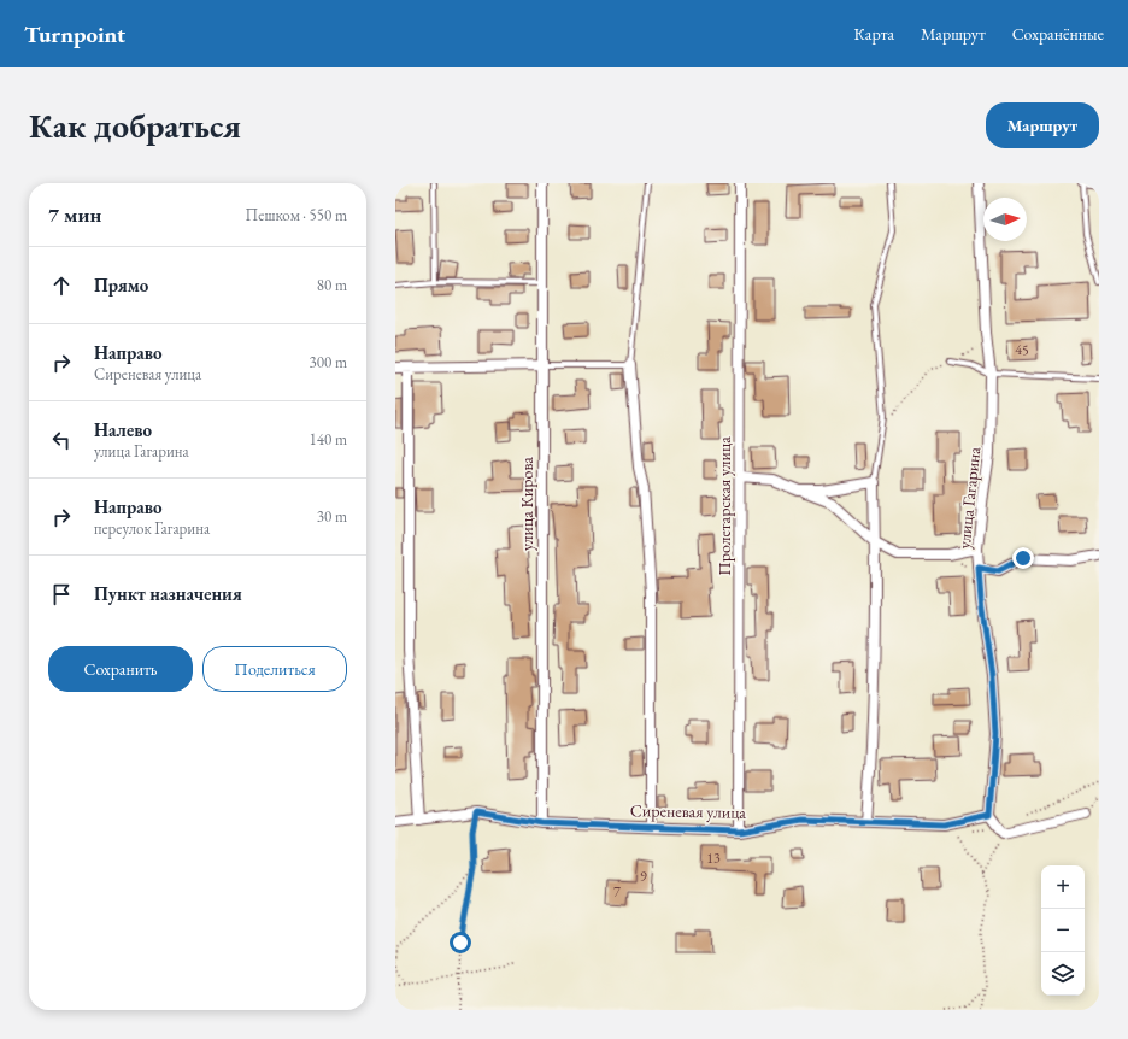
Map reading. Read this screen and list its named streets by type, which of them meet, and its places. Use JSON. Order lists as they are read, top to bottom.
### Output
{
  "streets": {
    "street": [
      "улица Гагарина",
      "улица Кирова",
      "Пролетарская улица",
      "Сиреневая улица"
    ]
  },
  "crossings": [
    ["улица Гагарина", "Сиреневая улица"],
    ["улица Кирова", "Сиреневая улица"],
    ["Пролетарская улица", "Сиреневая улица"]
  ],
  "house_numbers": [
    "45",
    "13",
    "9",
    "7"
  ],
  "north": "right",
  "page": {
    "header": "Turnpoint",
    "nav": ["Карта", "Маршрут", "Сохранённые"],
    "buttons": [
      "Маршрут",
      ["Сохранить", "Поделиться"]
    ],
    "title": "Как добраться",
    "heading": ["7 мин", "Пешком · 550 m"],
    "list": [
      ["Прямо", "80 m"],
      ["Направо", "Сиреневая улица", "300 m"],
      ["Налево", "улица Гагарина", "140 m"],
      ["Направо", "переулок Гагарина", "30 m"],
      "Пункт назначения"
    ],
    "map_buttons": ["+", "−"]
  }
}
